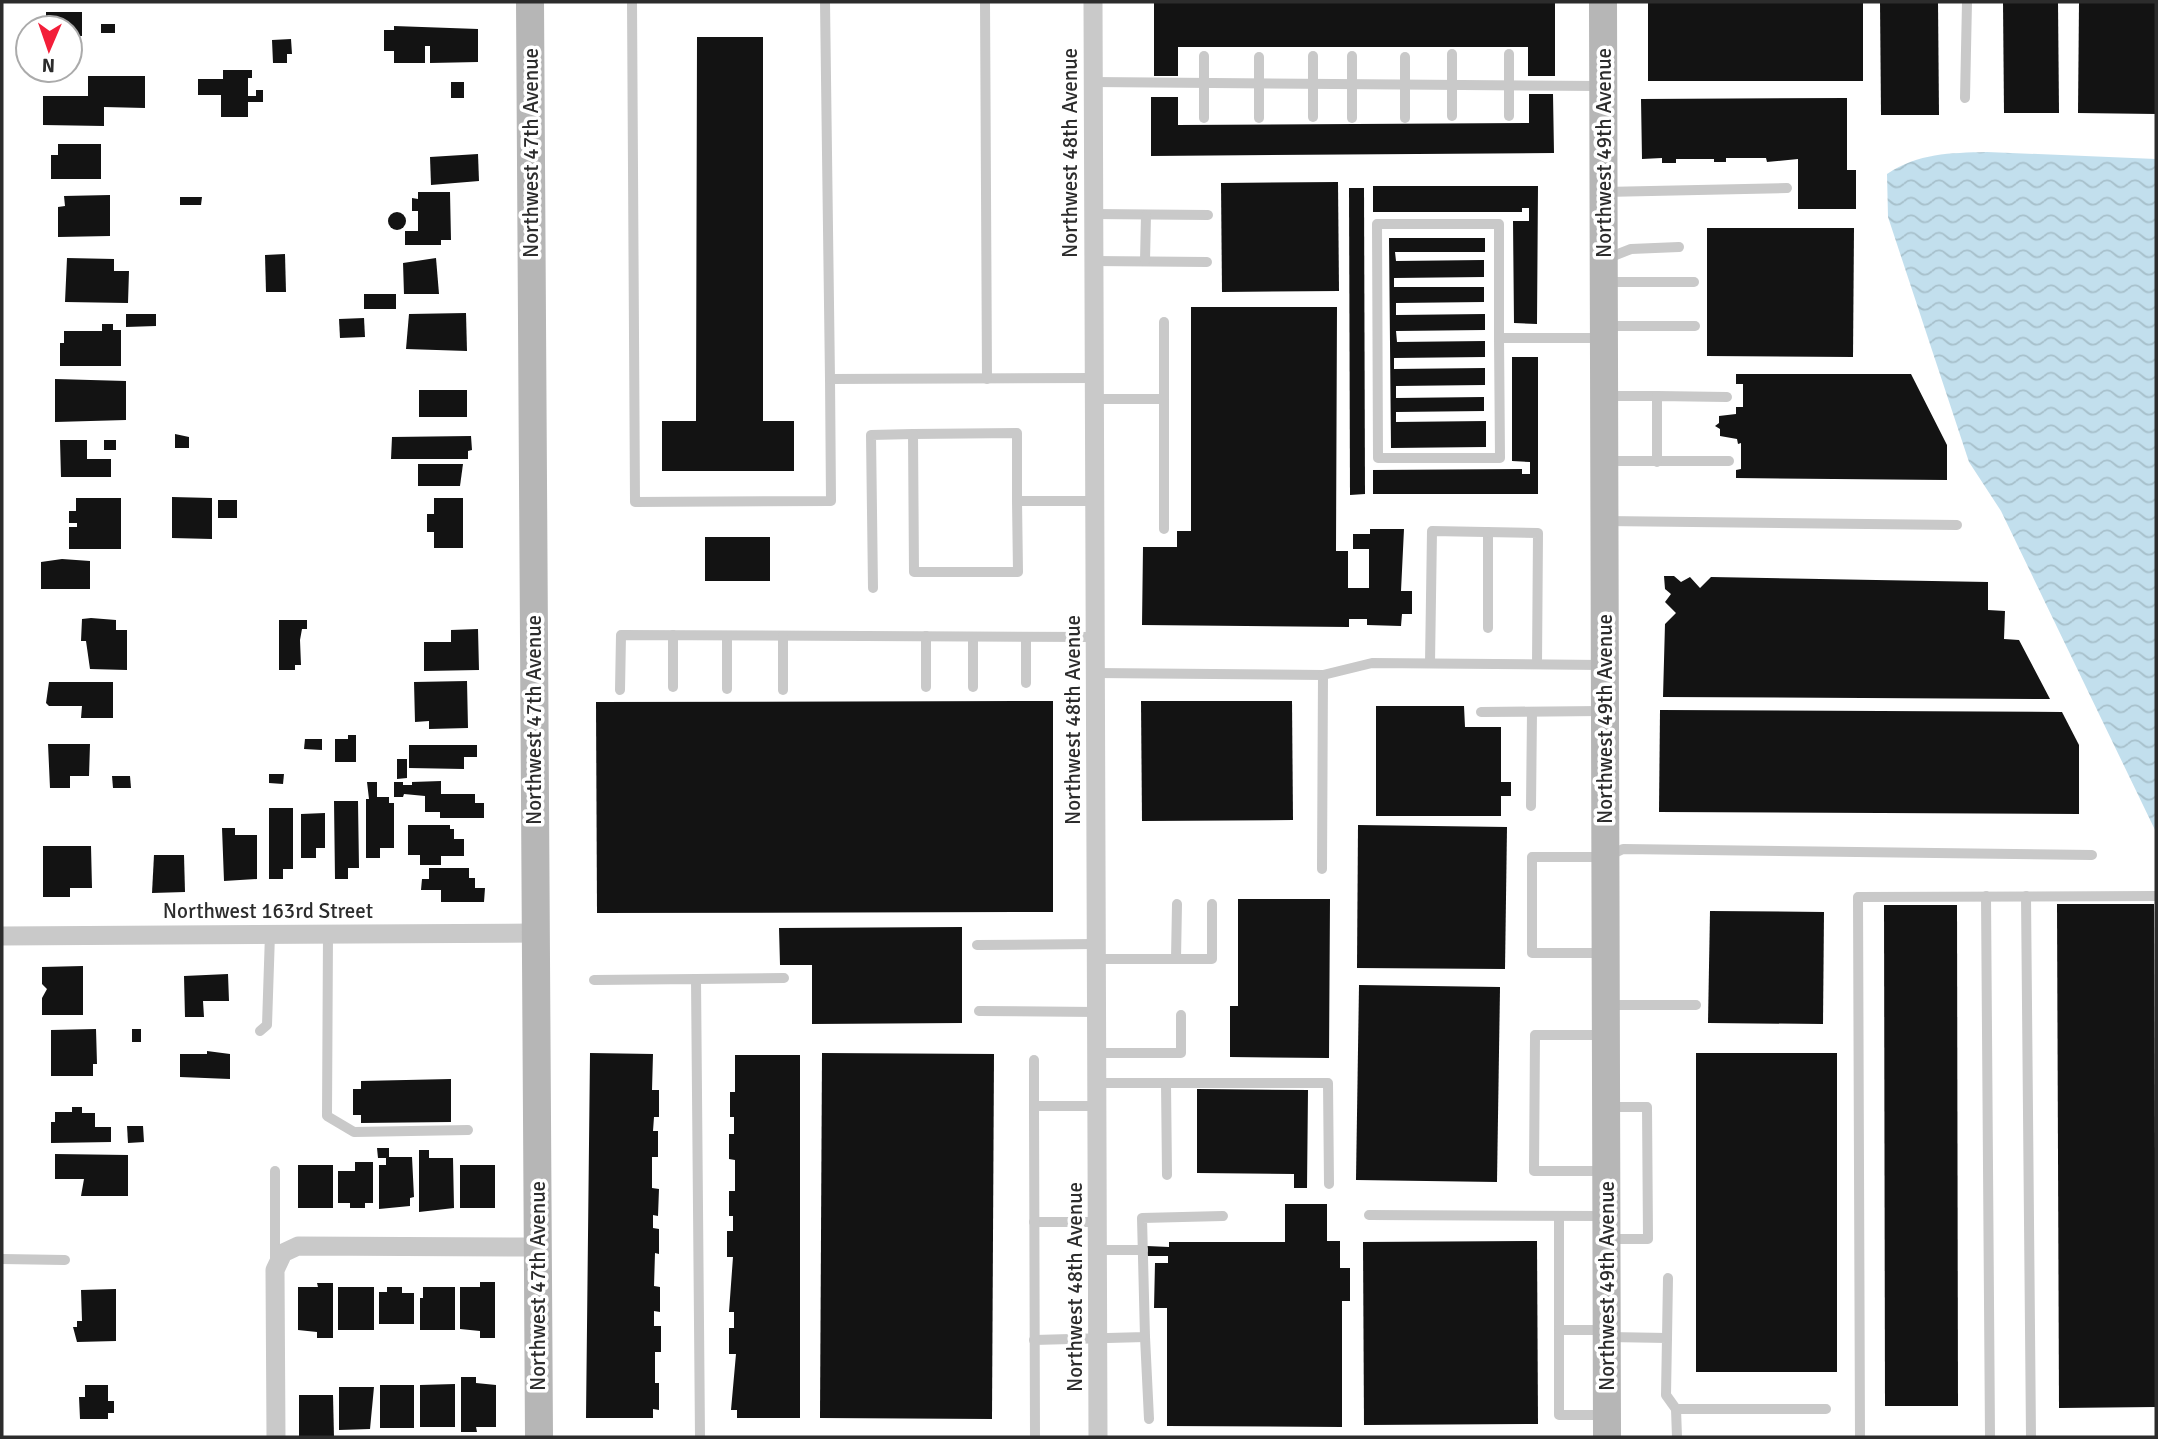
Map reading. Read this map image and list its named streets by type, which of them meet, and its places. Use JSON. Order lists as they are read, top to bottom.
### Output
{
  "streets": {
    "street": [
      "Northwest 47th Avenue",
      "Northwest 48th Avenue",
      "Northwest 49th Avenue",
      "Northwest 163rd Street"
    ]
  },
  "crossings": [
    ["Northwest 47th Avenue", "Northwest 163rd Street"]
  ],
  "north": "bottom"
}
